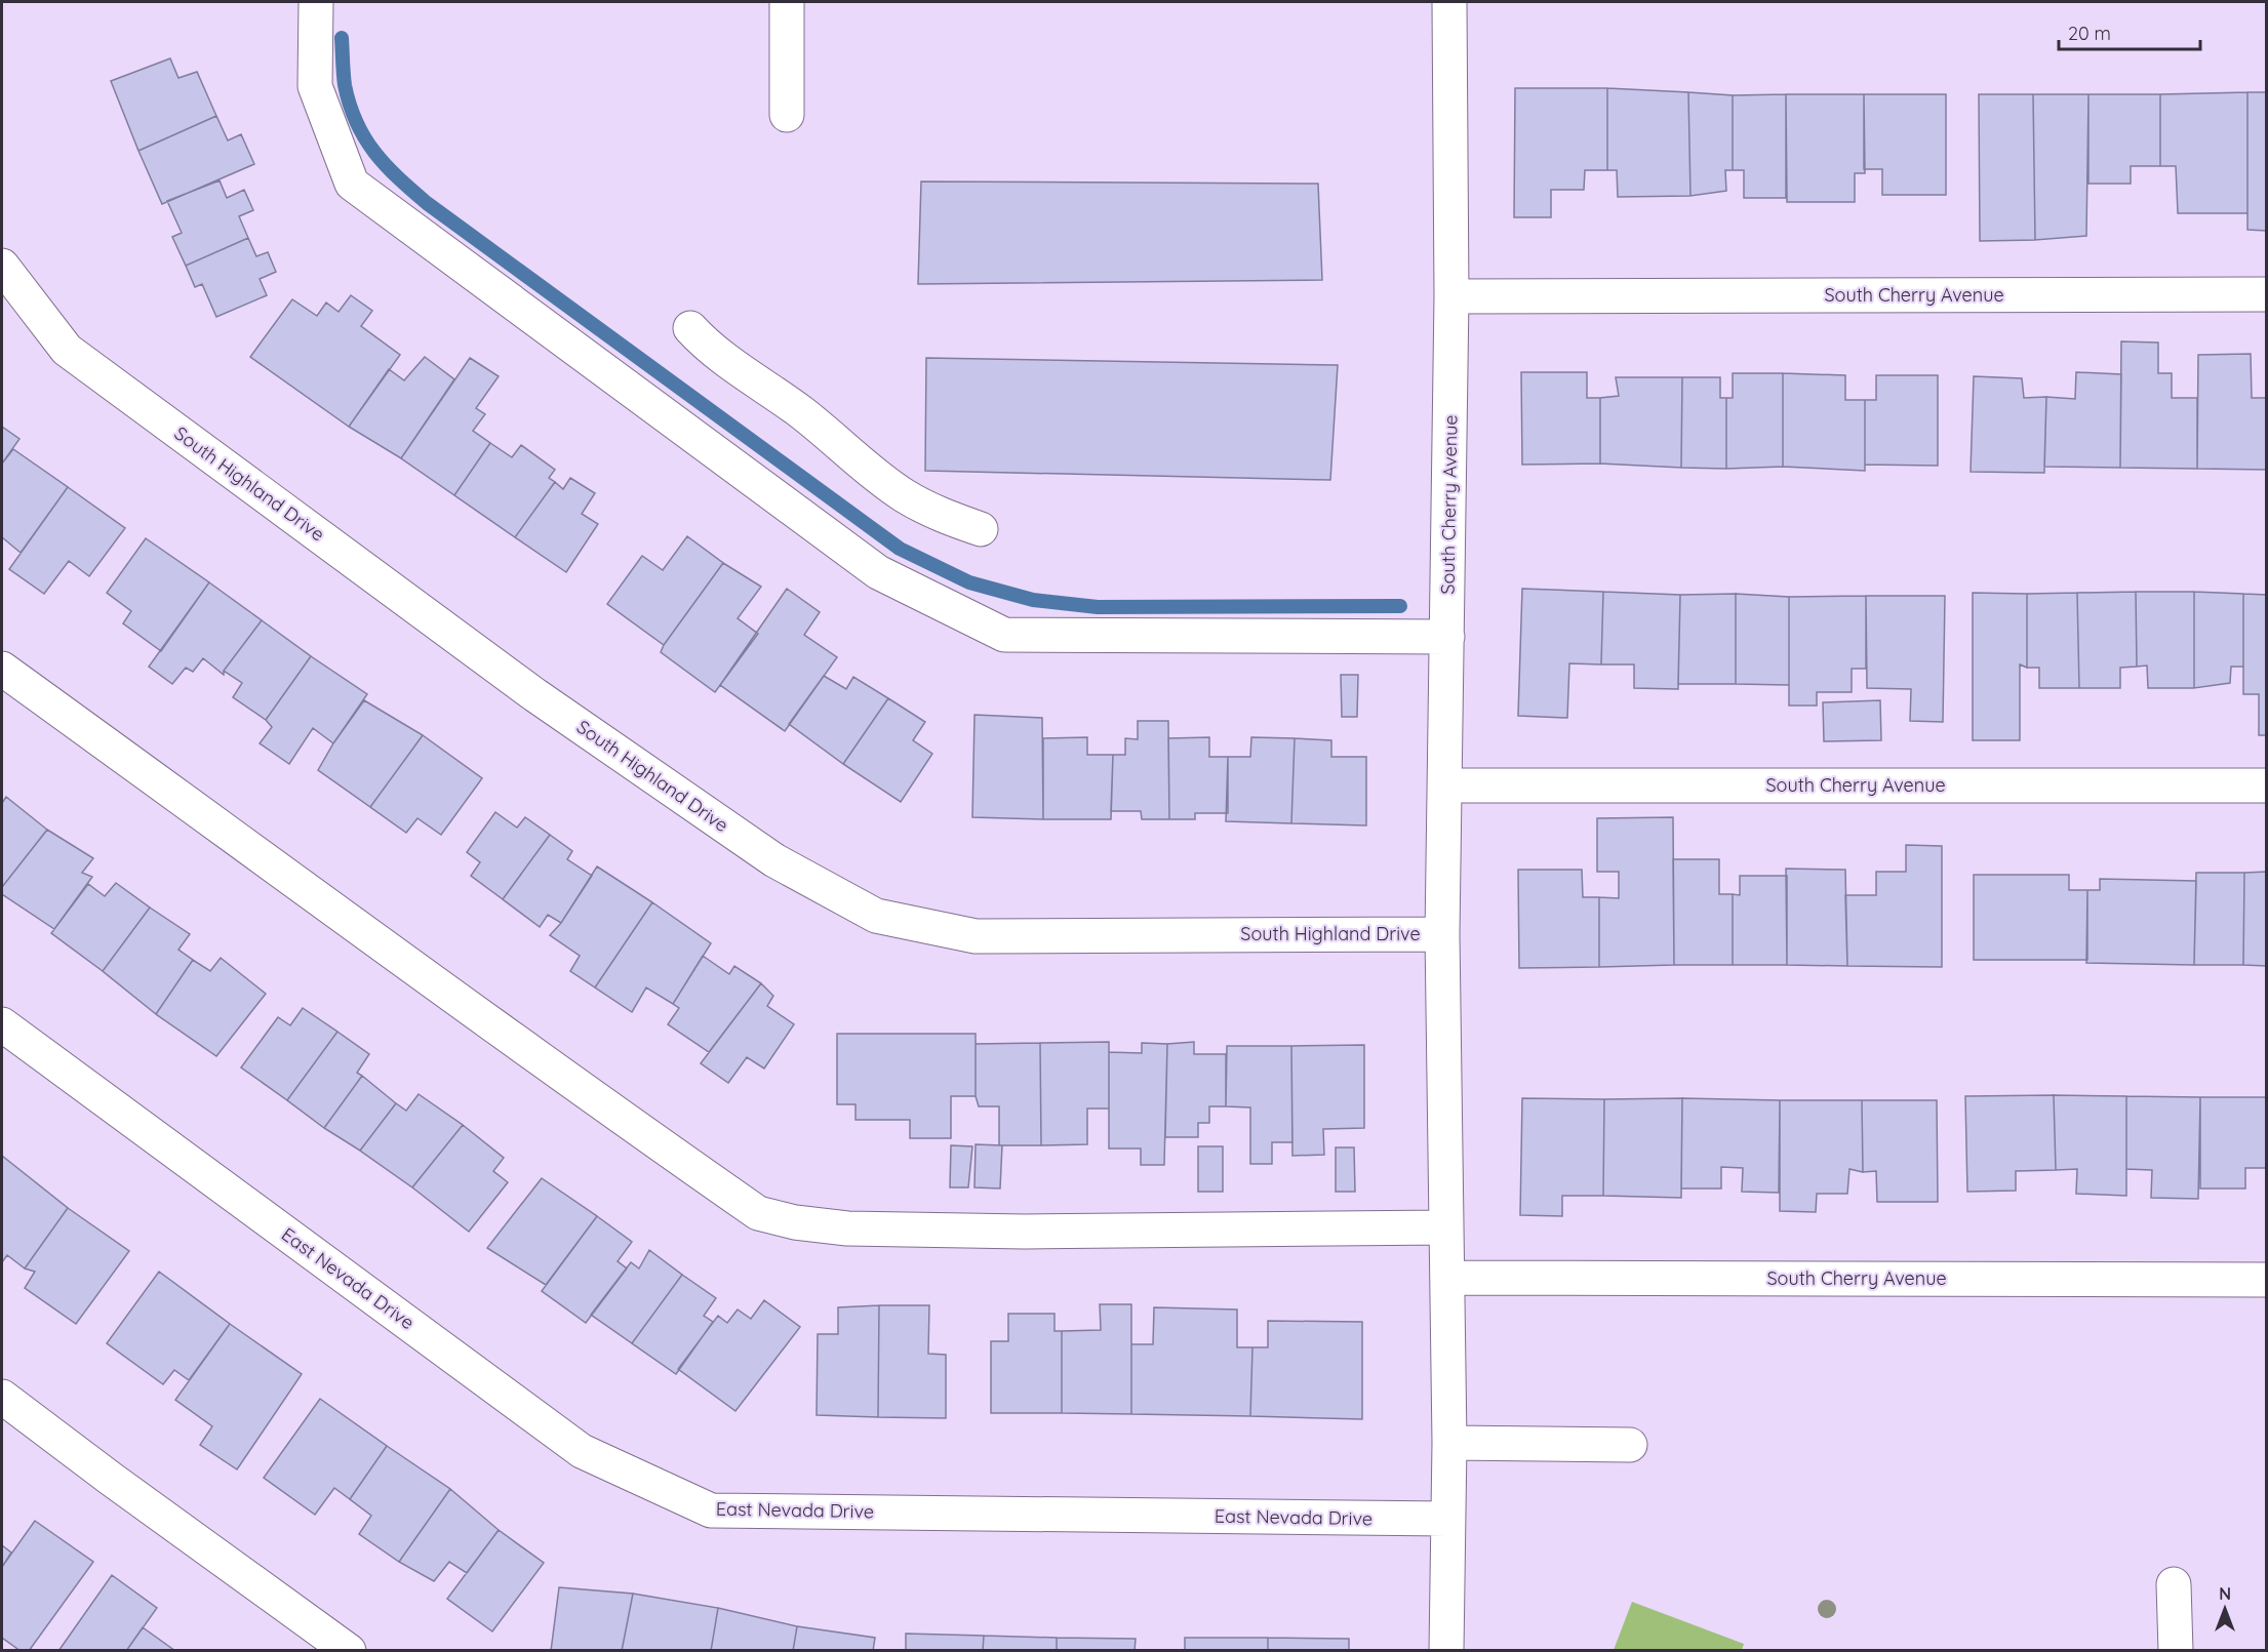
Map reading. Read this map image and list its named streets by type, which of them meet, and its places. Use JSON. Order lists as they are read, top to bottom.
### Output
{
  "streets": {
    "street": ["South Cherry Avenue", "South Highland Drive", "East Nevada Drive"]
  },
  "crossings": [
    ["South Cherry Avenue", "South Highland Drive"],
    ["South Cherry Avenue", "East Nevada Drive"]
  ],
  "scale_bar": "20 m",
  "north": "top"
}
